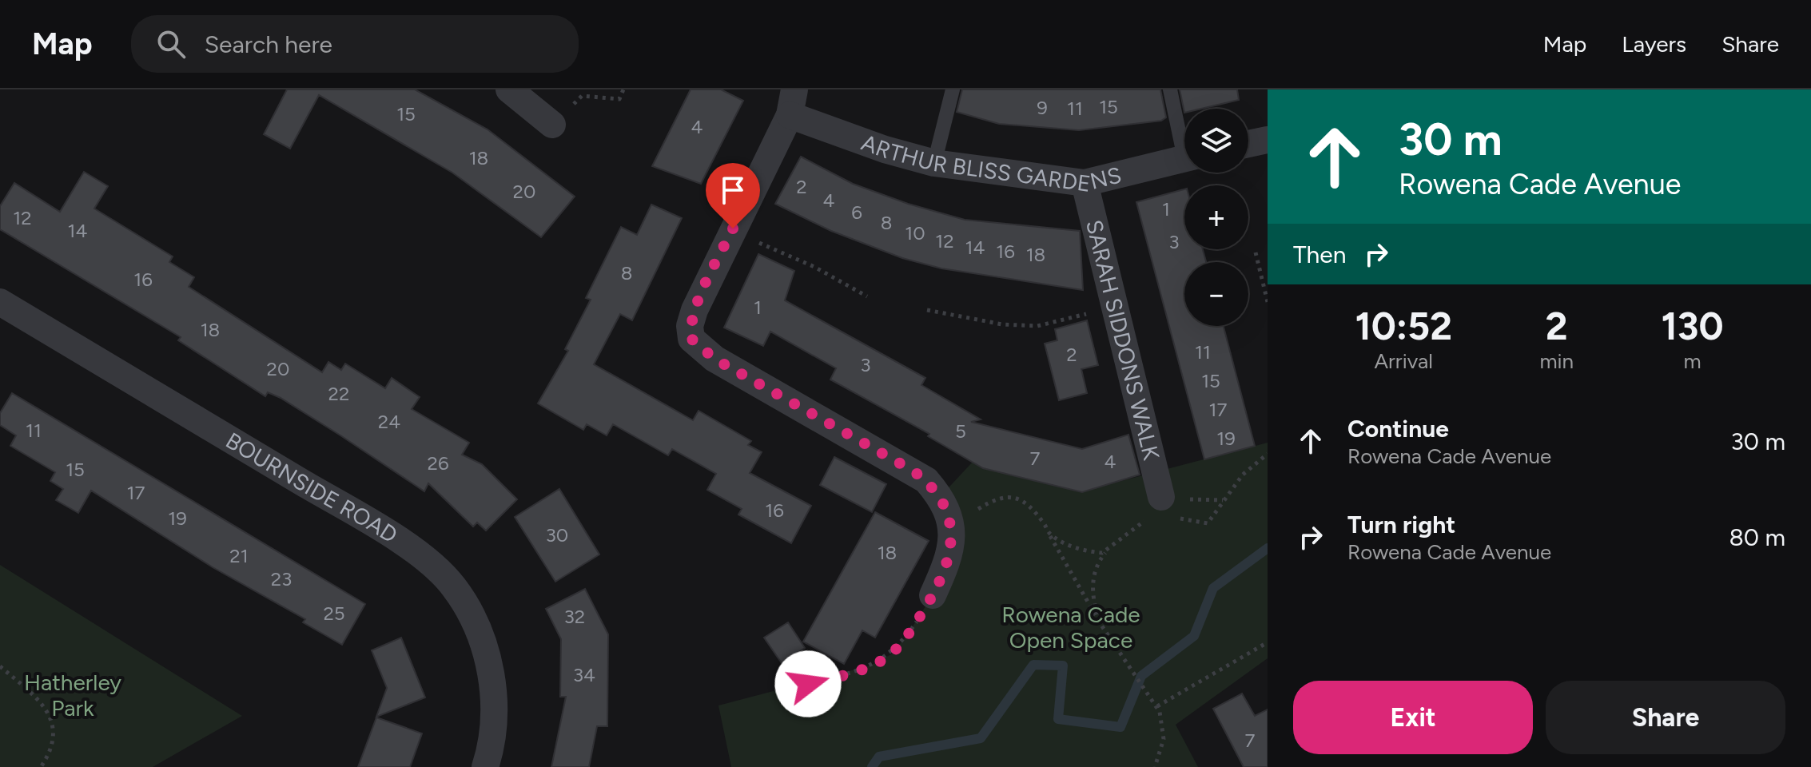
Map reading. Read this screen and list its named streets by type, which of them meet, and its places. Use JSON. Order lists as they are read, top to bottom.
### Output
{
  "streets": {
    "street": ["ARTHUR BLISS GARDENS", "SARAH SIDDONS WALK", "BOURNSIDE ROAD"]
  },
  "crossings": [
    ["ARTHUR BLISS GARDENS", "SARAH SIDDONS WALK"]
  ],
  "parks": ["Rowena Cade Open Space", "Hatherley Park"],
  "house_numbers": [
    "15",
    "9",
    "11",
    "15",
    "4",
    "18",
    "2",
    "20",
    "4",
    "1",
    "6",
    "12",
    "8",
    "14",
    "10",
    "12",
    "3",
    "14",
    "16",
    "18",
    "8",
    "16",
    "1",
    "18",
    "11",
    "2",
    "3",
    "20",
    "15",
    "22",
    "17",
    "24",
    "11",
    "5",
    "19",
    "7",
    "4",
    "26",
    "15",
    "17",
    "16",
    "19",
    "30",
    "18",
    "21",
    "23",
    "25",
    "32",
    "34",
    "7"
  ],
  "page": {
    "header": "Map",
    "search": "Search here",
    "nav": ["Map", "Layers", "Share"],
    "turn": ["30 m", "Rowena Cade Avenue"],
    "map_buttons": ["+", "−"],
    "then": "Then",
    "eta": [
      "10:52",
      "Arrival",
      "2",
      "min",
      "130",
      "m"
    ],
    "list": [
      {
        "name": "Continue",
        "note": "Rowena Cade Avenue",
        "value": "30 m"
      },
      {
        "name": "Turn right",
        "note": "Rowena Cade Avenue",
        "value": "80 m"
      }
    ],
    "buttons": ["Exit", "Share"]
  }
}
